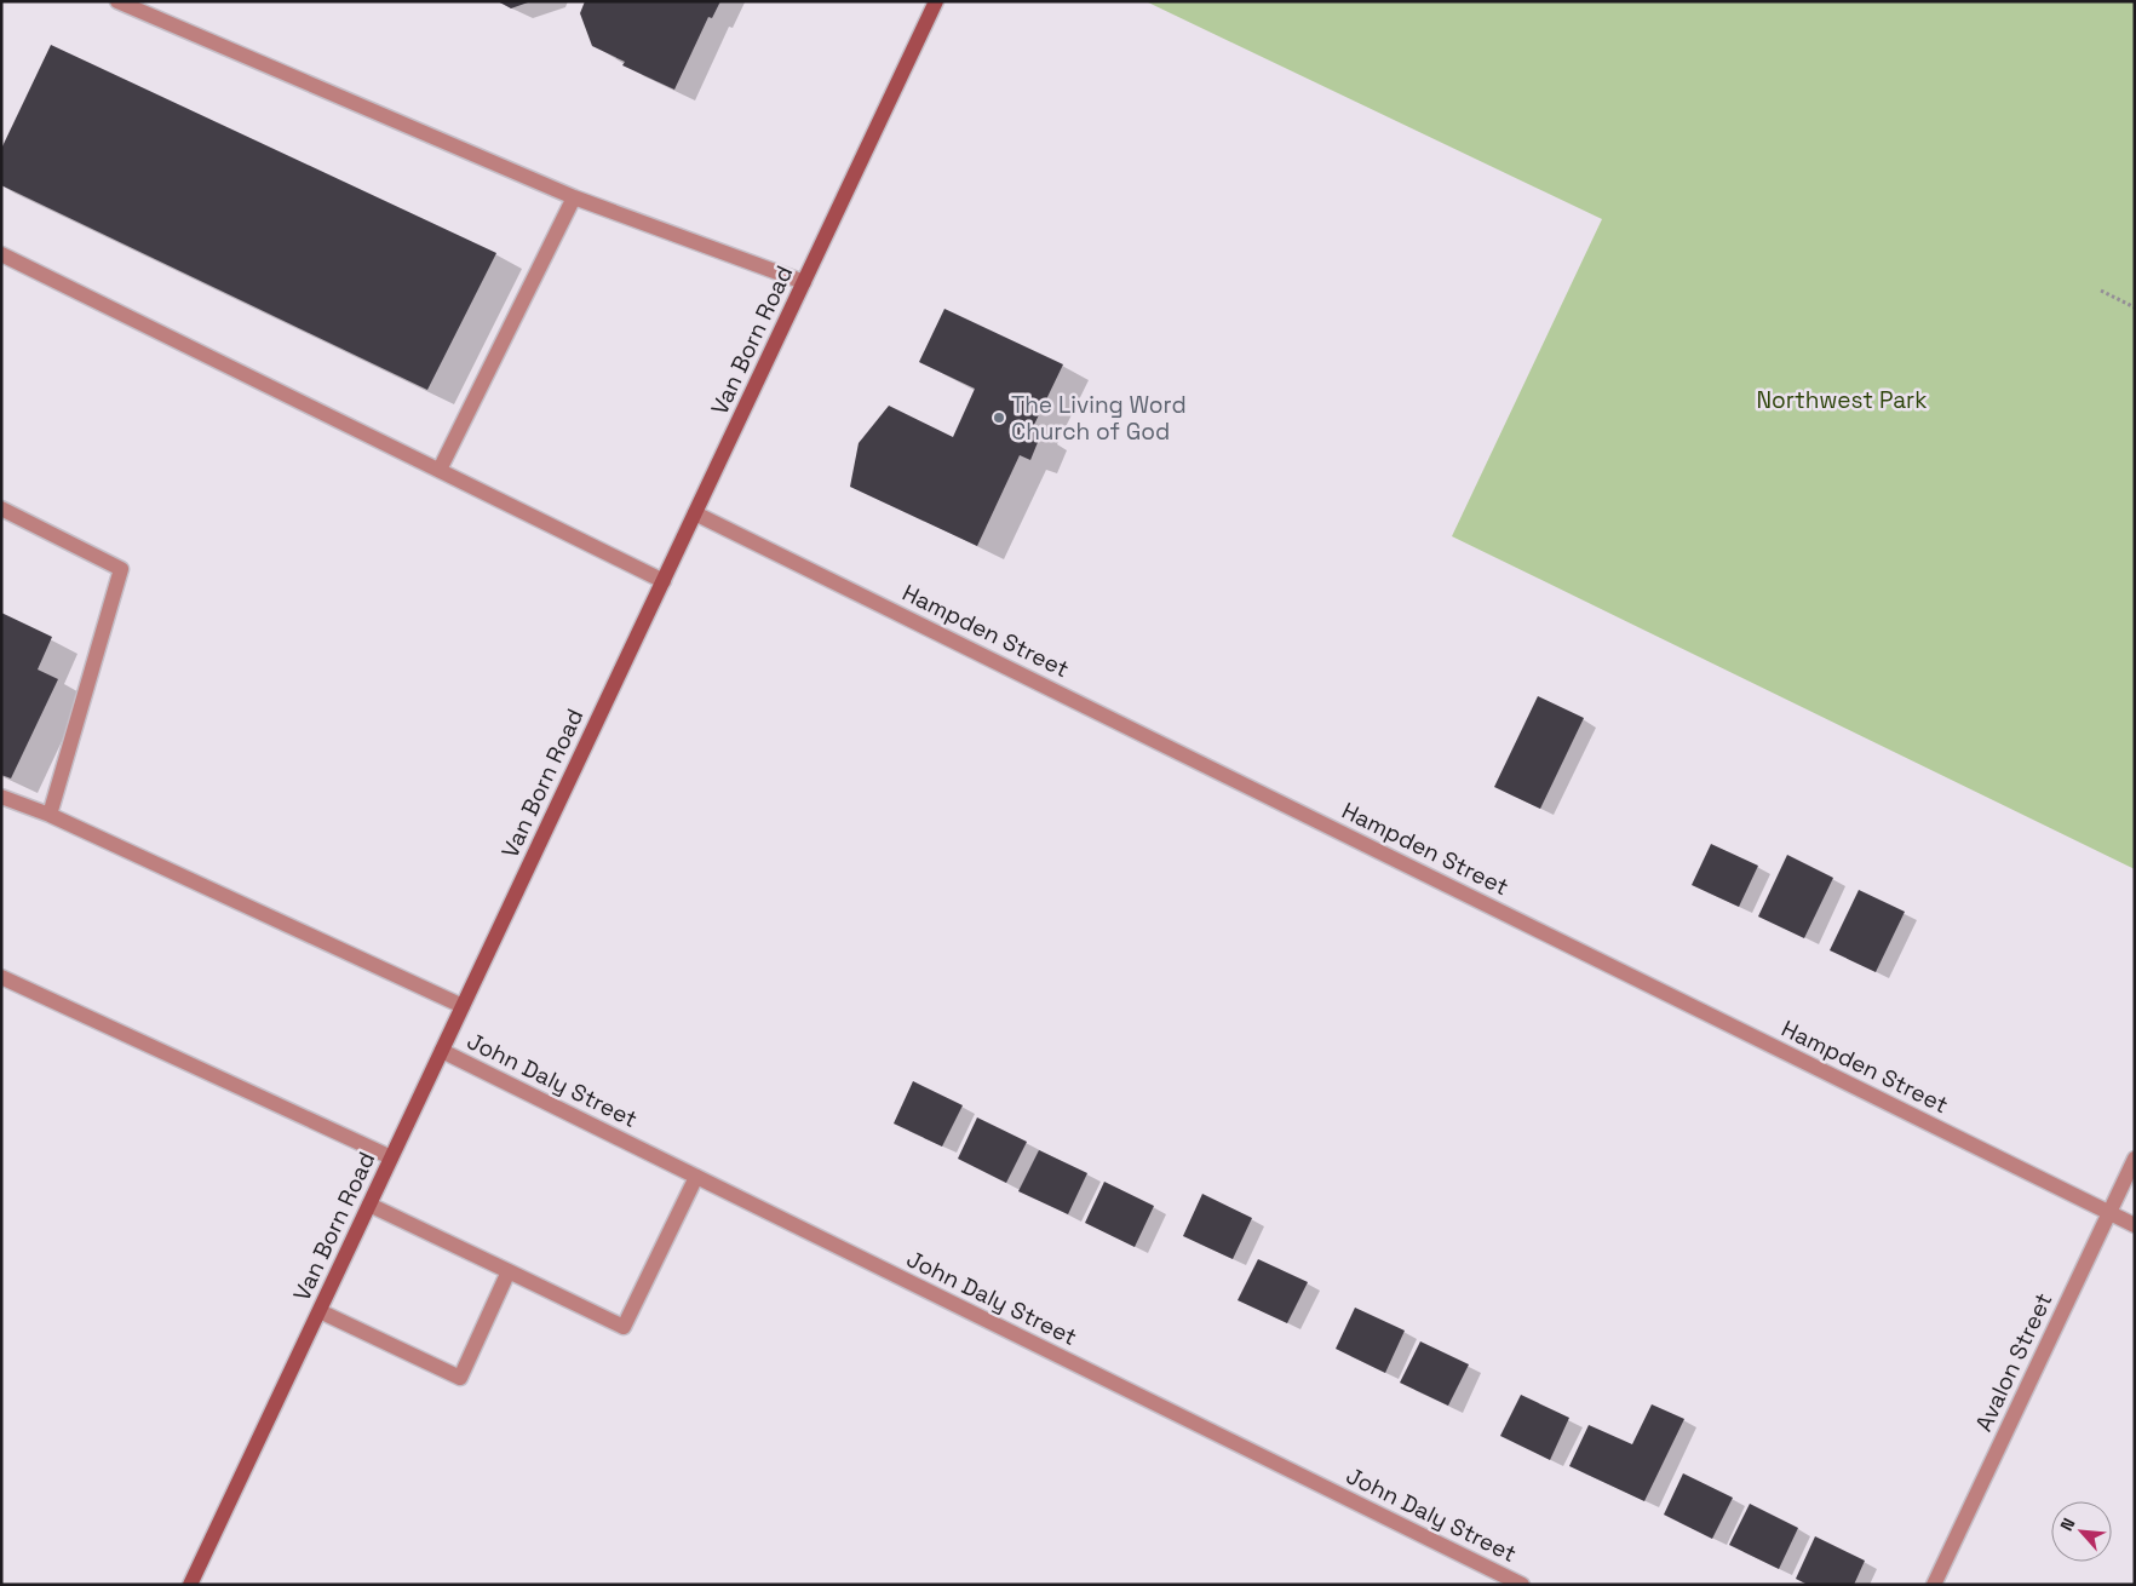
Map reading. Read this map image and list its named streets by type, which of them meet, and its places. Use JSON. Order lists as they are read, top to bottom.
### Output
{
  "streets": {
    "main road": ["Van Born Road"],
    "street": ["Hampden Street", "John Daly Street", "Avalon Street"]
  },
  "crossings": [
    ["Van Born Road", "Hampden Street"],
    ["Van Born Road", "John Daly Street"],
    ["Hampden Street", "Avalon Street"]
  ],
  "parks": ["Northwest Park"],
  "places": ["The Living Word Church of God"],
  "north": "top left"
}
